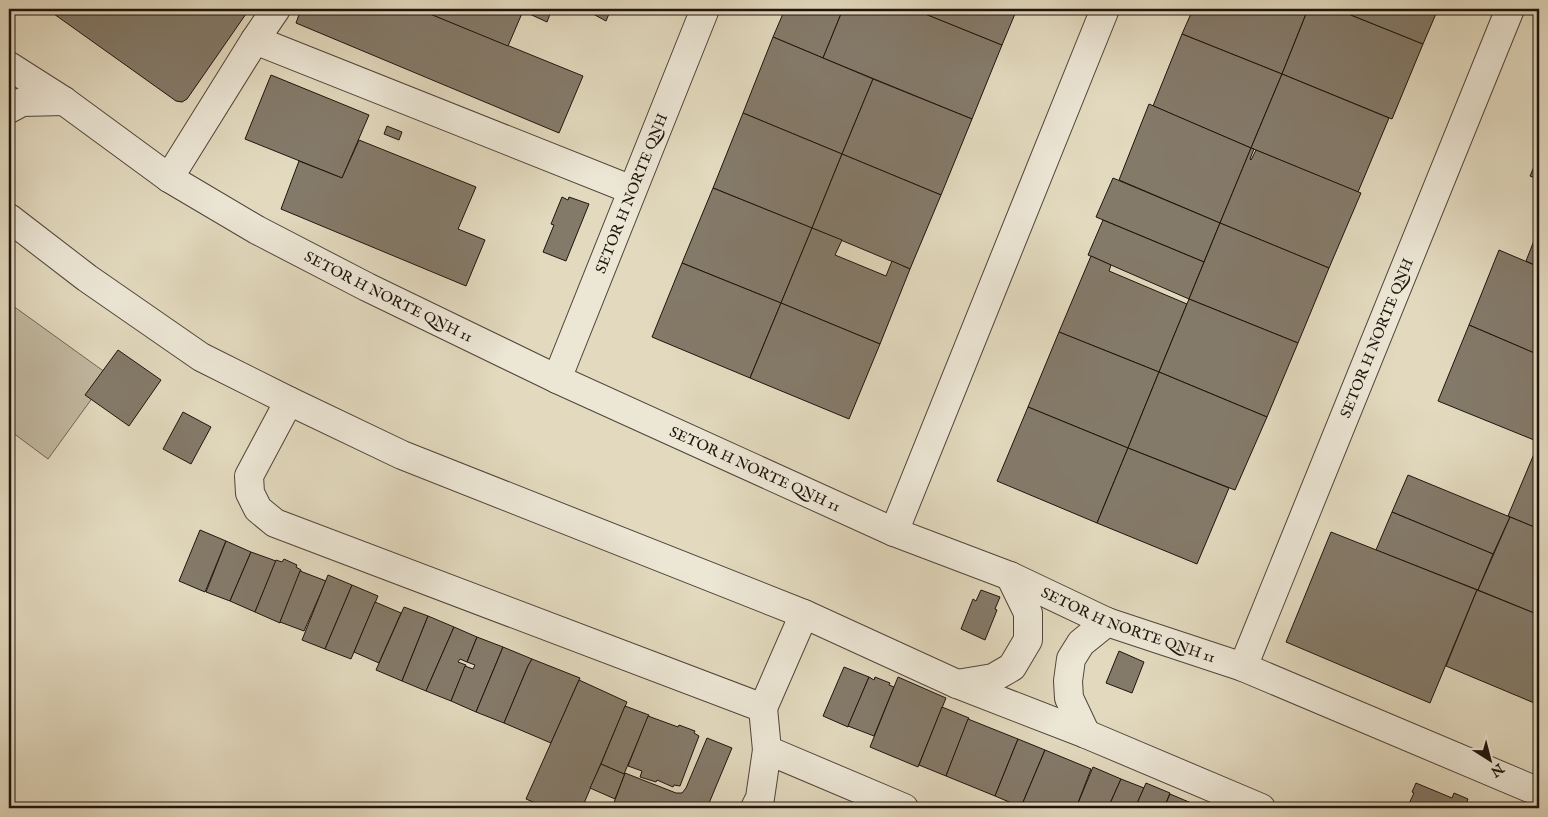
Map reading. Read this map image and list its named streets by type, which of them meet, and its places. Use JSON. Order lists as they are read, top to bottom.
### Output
{
  "streets": {
    "street": ["SETOR H NORTE QNH", "SETOR H NORTE QNH 11"]
  },
  "crossings": [
    ["SETOR H NORTE QNH", "SETOR H NORTE QNH 11"]
  ],
  "north": "bottom right"
}
